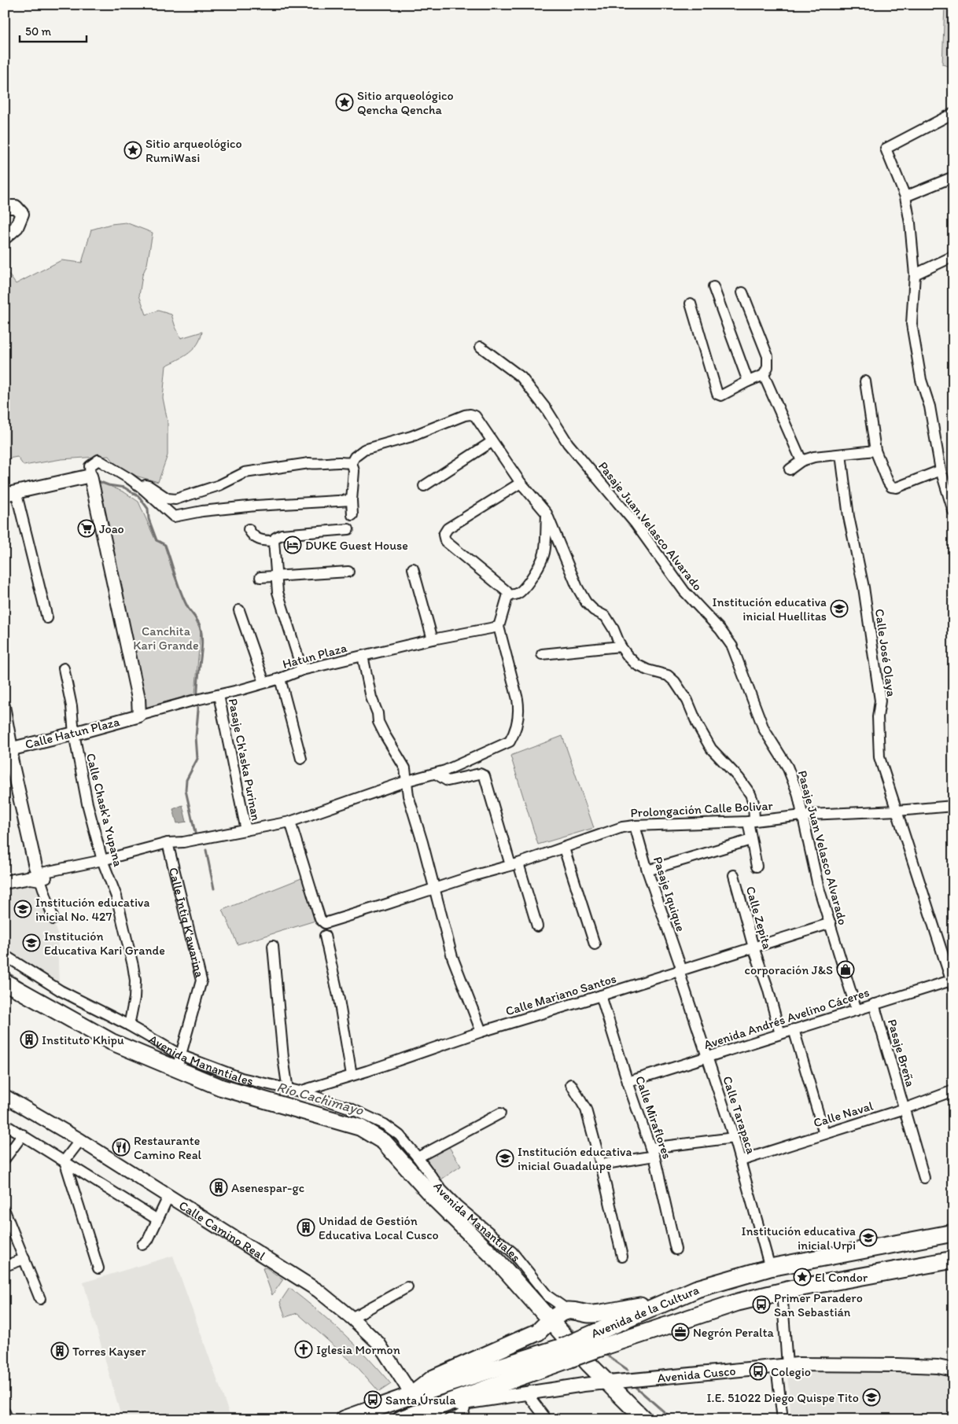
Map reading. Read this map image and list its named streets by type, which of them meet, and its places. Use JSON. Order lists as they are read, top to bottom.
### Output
{
  "streets": {
    "highway": ["Avenida de la Cultura"],
    "main road": ["Avenida Manantiales"],
    "street": [
      "Pasaje Juan Velasco Alvarado",
      "Calle José Olaya",
      "Hatun Plaza",
      "Calle Hatun Plaza",
      "Pasaje Ch'aska Purinan",
      "Prolongación Calle Bolivar",
      "Calle Chask'a Yupana",
      "Pasaje Iquique",
      "Calle Zepita",
      "Calle Intiq K'awarina",
      "Calle Mariano Santos",
      "Avenida Andrés Avelino Cáceres",
      "Pasaje Breña",
      "Calle Naval",
      "Calle Tarapaca",
      "Calle Miraflores",
      "Calle Camino Real",
      "Avenida Cusco"
    ]
  },
  "crossings": [
    ["Pasaje Juan Velasco Alvarado", "Prolongación Calle Bolivar"],
    ["Pasaje Juan Velasco Alvarado", "Calle Mariano Santos"],
    ["Pasaje Juan Velasco Alvarado", "Avenida Andrés Avelino Cáceres"],
    ["Calle José Olaya", "Prolongación Calle Bolivar"],
    ["Calle José Olaya", "Avenida Andrés Avelino Cáceres"],
    ["Hatun Plaza", "Calle Hatun Plaza"],
    ["Hatun Plaza", "Pasaje Ch'aska Purinan"],
    ["Calle Hatun Plaza", "Calle Chask'a Yupana"],
    ["Prolongación Calle Bolivar", "Pasaje Iquique"],
    ["Calle Chask'a Yupana", "Avenida Manantiales"],
    ["Pasaje Iquique", "Calle Mariano Santos"],
    ["Pasaje Iquique", "Calle Tarapaca"],
    ["Calle Zepita", "Calle Mariano Santos"],
    ["Calle Zepita", "Avenida Andrés Avelino Cáceres"],
    ["Calle Intiq K'awarina", "Avenida Manantiales"],
    ["Calle Mariano Santos", "Avenida Manantiales"],
    ["Calle Mariano Santos", "Calle Tarapaca"],
    ["Calle Mariano Santos", "Calle Miraflores"],
    ["Avenida Andrés Avelino Cáceres", "Pasaje Breña"],
    ["Avenida Andrés Avelino Cáceres", "Calle Tarapaca"],
    ["Avenida Andrés Avelino Cáceres", "Calle Miraflores"],
    ["Pasaje Breña", "Calle Naval"],
    ["Avenida Manantiales", "Avenida de la Cultura"],
    ["Avenida Manantiales", "Avenida Cusco"],
    ["Calle Naval", "Calle Tarapaca"],
    ["Calle Tarapaca", "Avenida de la Cultura"],
    ["Calle Camino Real", "Avenida de la Cultura"],
    ["Avenida de la Cultura", "Avenida Cusco"]
  ],
  "water": ["Río Cachimayo"],
  "parks": ["Canchita Kari Grande"],
  "places": {
    "place": ["Sitio arqueológico Qencha Qencha", "Sitio arqueológico RumiWasi", "El Condor"],
    "supermarket": ["Joao"],
    "hotel": ["DUKE Guest House"],
    "school or university": [
      "Institución educativa inicial Huellitas",
      "Institución educativa inicial No. 427",
      "Institución Educativa Kari Grande",
      "Institución educativa inicial Guadalupe",
      "Institución educativa inicial Urpi",
      "I.E. 51022 Diego Quispe Tito"
    ],
    "shop": ["corporación J&S"],
    "building": [
      "Instituto Khipu",
      "Asenespar-gc",
      "Unidad de Gestión Educativa Local Cusco",
      "Torres Kayser"
    ],
    "restaurant": ["Restaurante Camino Real"],
    "bus stop": ["Primer Paradero San Sebastián", "Colegio", "Santa Úrsula"],
    "office": ["Negrón Peralta"],
    "church": ["Iglesia Mormon"]
  },
  "scale_bar": "50 m"
}
